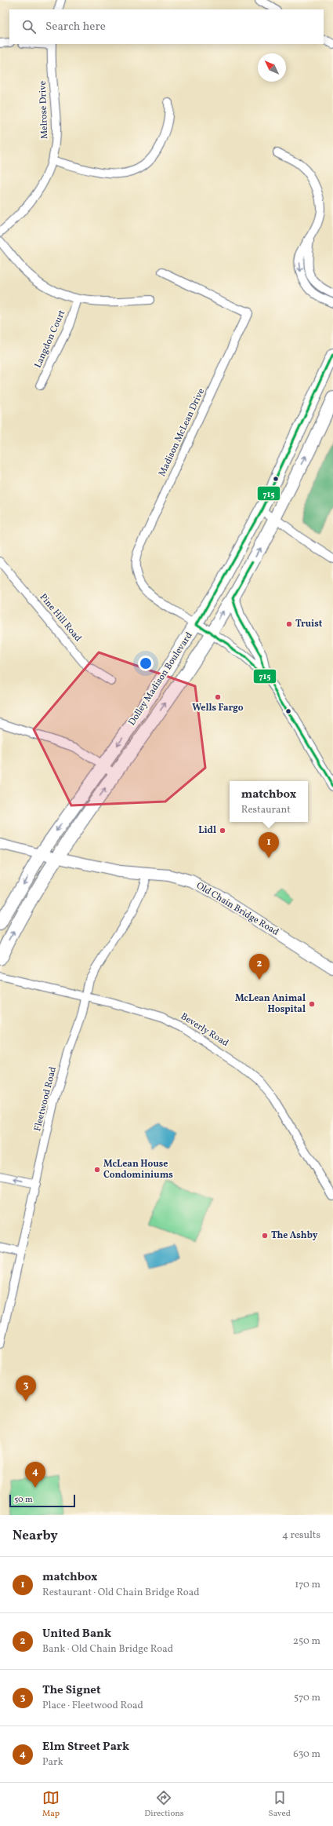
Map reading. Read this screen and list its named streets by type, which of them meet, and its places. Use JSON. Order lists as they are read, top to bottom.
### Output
{
  "streets": {
    "main road": ["Dolley Madison Boulevard", "Old Chain Bridge Road"],
    "street": [
      "Melrose Drive",
      "Langdon Court",
      "Madison McLean Drive",
      "Pine Hill Road",
      "Beverly Road",
      "Fleetwood Road"
    ]
  },
  "crossings": [
    ["Madison McLean Drive", "Dolley Madison Boulevard"],
    ["Dolley Madison Boulevard", "Old Chain Bridge Road"],
    ["Old Chain Bridge Road", "Fleetwood Road"],
    ["Beverly Road", "Fleetwood Road"]
  ],
  "places": [
    "Truist",
    "Wells Fargo",
    "Lidl",
    "McLean Animal Hospital",
    "McLean House Condominiums",
    "The Ashby"
  ],
  "lines": ["transit line 715"],
  "scale_bar": "50 m",
  "north": "top left",
  "page": {
    "search": "Search here",
    "popup": ["matchbox", "Restaurant"],
    "pins": [
      "1",
      "2",
      "3",
      "4"
    ],
    "scale": "50 m",
    "heading": ["Nearby", "4 results"],
    "list": [
      {
        "mark": "1",
        "name": "matchbox",
        "note": "Restaurant · Old Chain Bridge Road",
        "value": "170 m"
      },
      {
        "mark": "2",
        "name": "United Bank",
        "note": "Bank · Old Chain Bridge Road",
        "value": "250 m"
      },
      {
        "mark": "3",
        "name": "The Signet",
        "note": "Place · Fleetwood Road",
        "value": "570 m"
      },
      {
        "mark": "4",
        "name": "Elm Street Park",
        "note": "Park",
        "value": "630 m"
      }
    ],
    "nav": ["Map", "Directions", "Saved"]
  }
}
